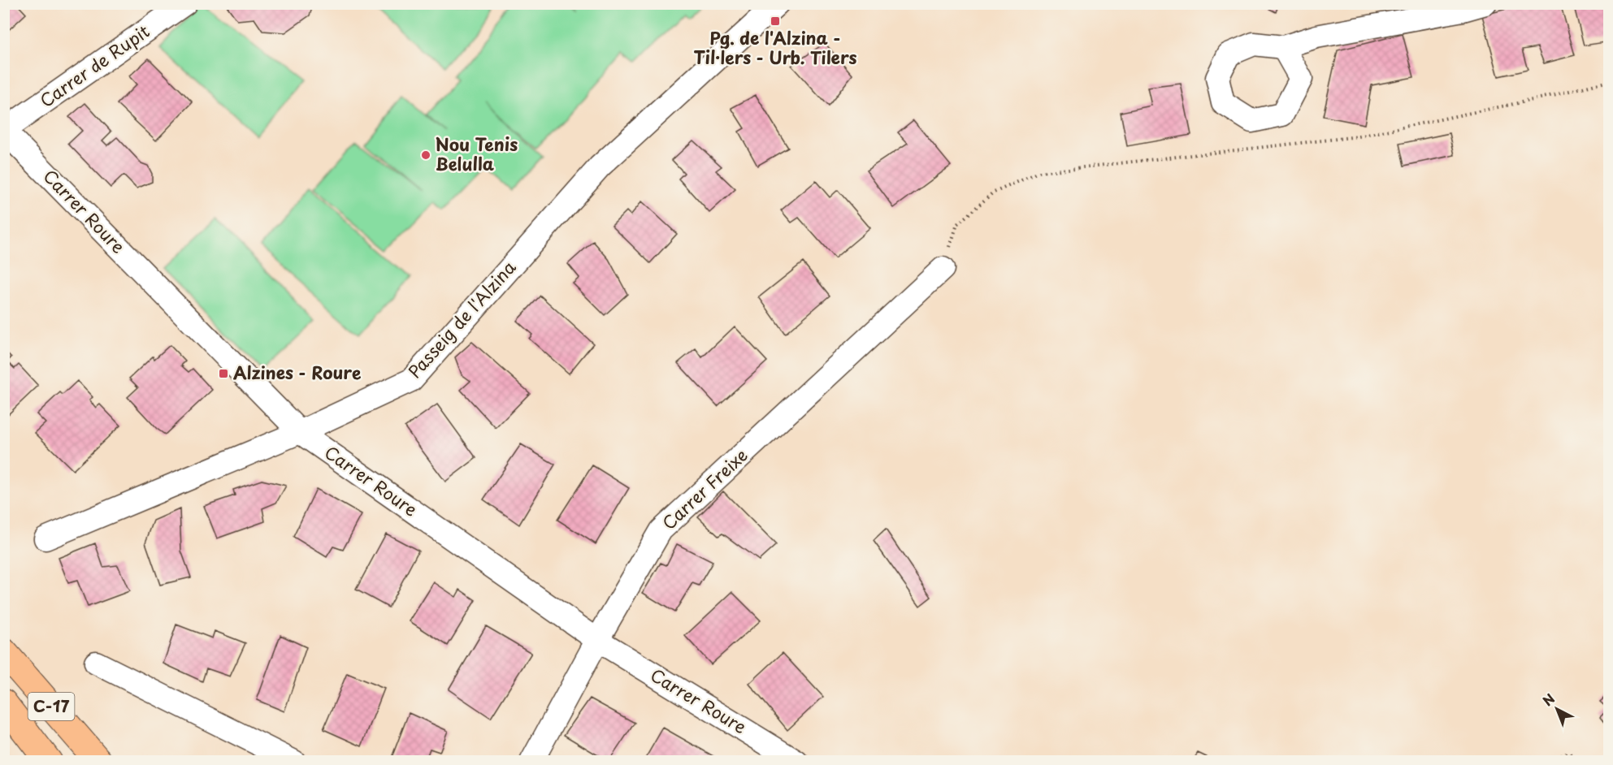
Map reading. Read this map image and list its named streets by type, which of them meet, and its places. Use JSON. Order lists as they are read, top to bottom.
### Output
{
  "streets": {
    "highway": ["C-17"],
    "street": [
      "Carrer de Rupit",
      "Carrer Roure",
      "Passeig de l'Alzina",
      "Carrer Freixe"
    ]
  },
  "crossings": [
    ["Carrer de Rupit", "Carrer Roure"],
    ["Carrer Roure", "Passeig de l'Alzina"],
    ["Carrer Roure", "Carrer Freixe"]
  ],
  "places": {
    "transit": ["Pg. de l'Alzina - Til·lers - Urb. Tilers", "Alzines - Roure"],
    "other": ["Nou Tenis Belulla"]
  },
  "north": "top left"
}
